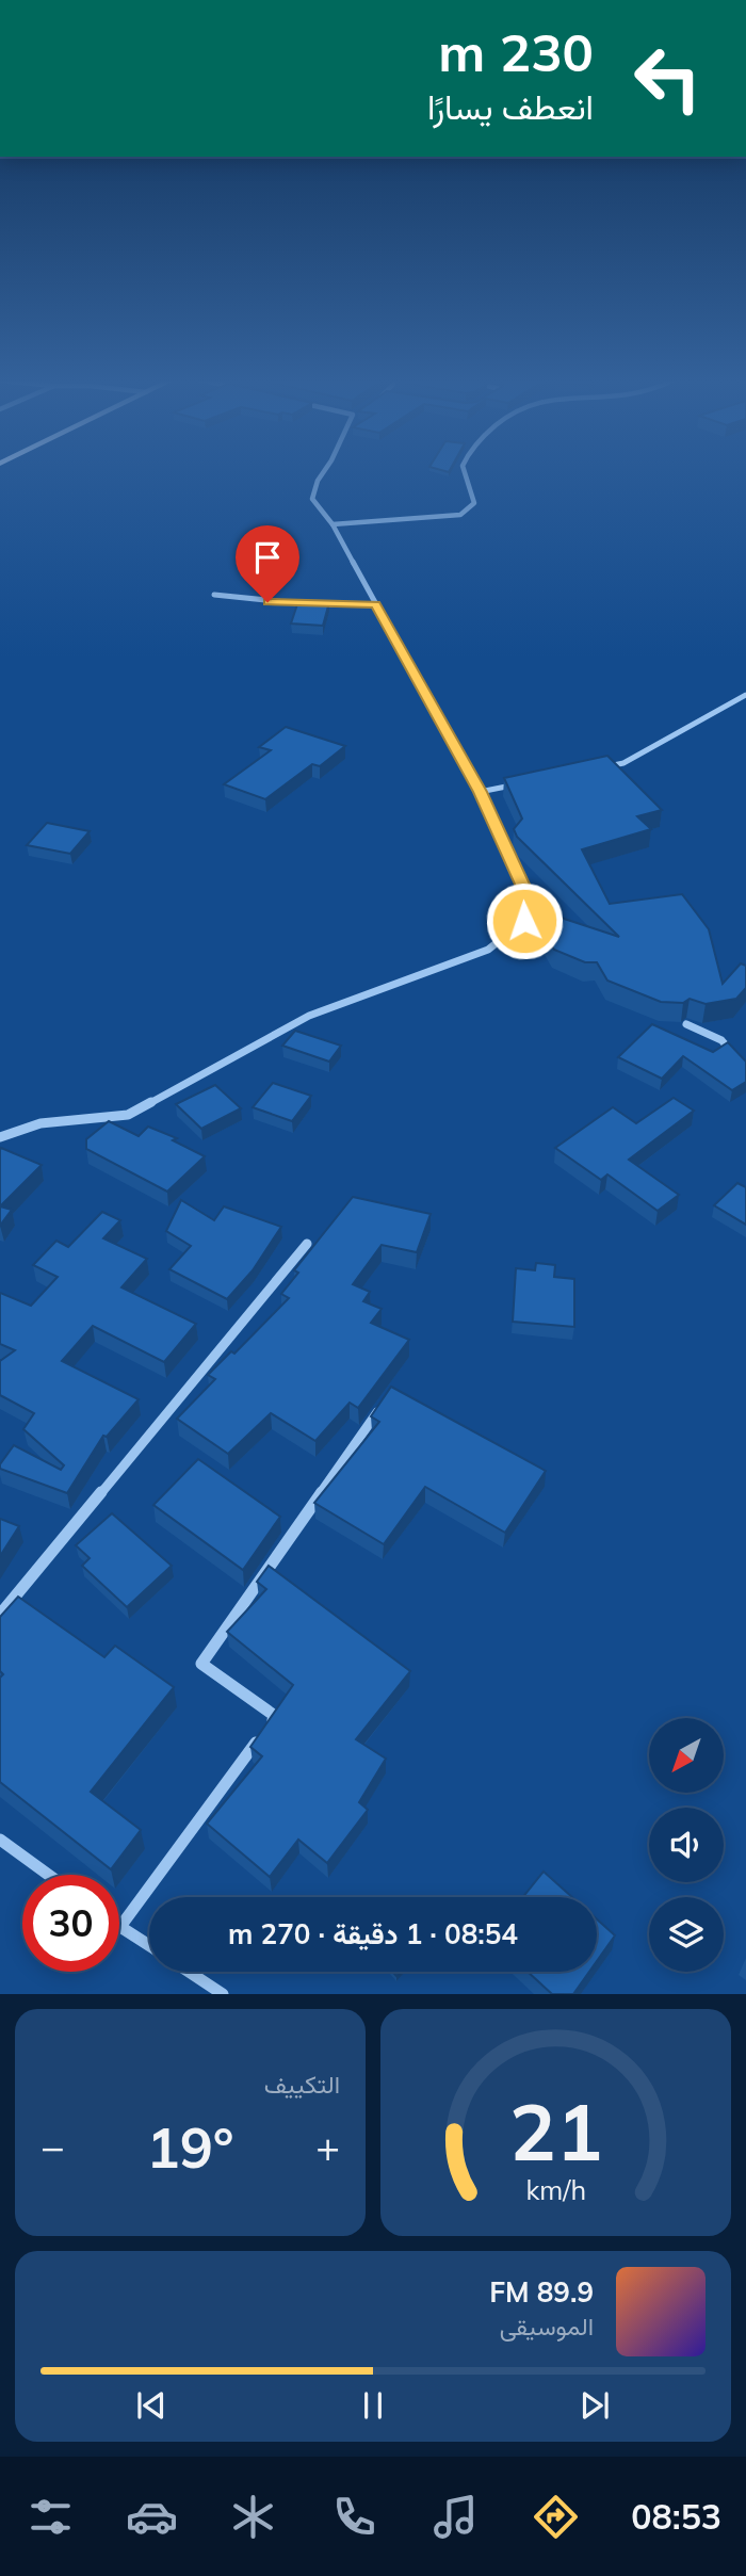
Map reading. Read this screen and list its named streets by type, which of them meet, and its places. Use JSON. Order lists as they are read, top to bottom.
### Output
{
  "north": "bottom left",
  "page": {
    "turn": ["230 m", "انعطف يسارًا"],
    "limit": "30",
    "trip": "08:54 · 1 دقيقة · 270 m",
    "tile": "التكييف",
    "heat": ["−", "19°", "+"],
    "song": ["89.9 FM", "الموسيقى"],
    "tabs": "08:53",
    "gauge": ["21", "km/h"]
  }
}
